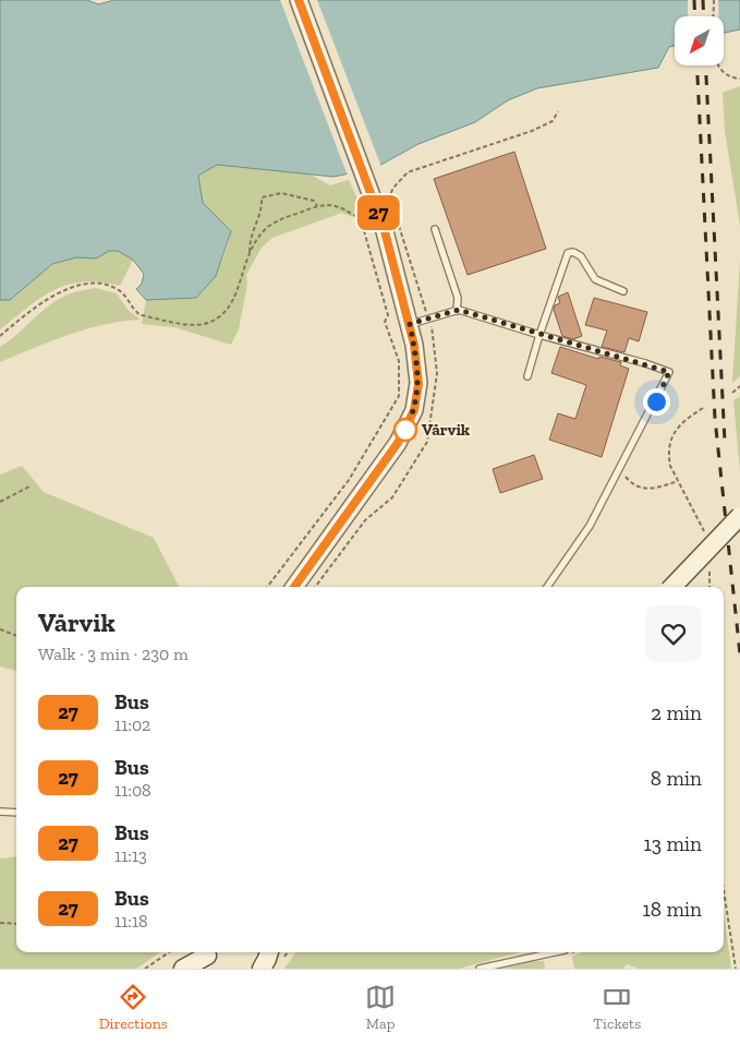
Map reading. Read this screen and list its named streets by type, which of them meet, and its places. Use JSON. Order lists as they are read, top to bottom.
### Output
{
  "places": ["Vårvik"],
  "lines": ["bus line 27"],
  "north": "bottom left",
  "page": {
    "on_map": "27",
    "heading": ["Vårvik", "Walk · 3 min · 230 m"],
    "list": [
      {
        "mark": "27",
        "name": "Bus",
        "note": "11:02",
        "value": "2 min"
      },
      {
        "mark": "27",
        "name": "Bus",
        "note": "11:08",
        "value": "8 min"
      },
      {
        "mark": "27",
        "name": "Bus",
        "note": "11:13",
        "value": "13 min"
      },
      {
        "mark": "27",
        "name": "Bus",
        "note": "11:18",
        "value": "18 min"
      }
    ],
    "tabs": ["Directions", "Map", "Tickets"]
  }
}
